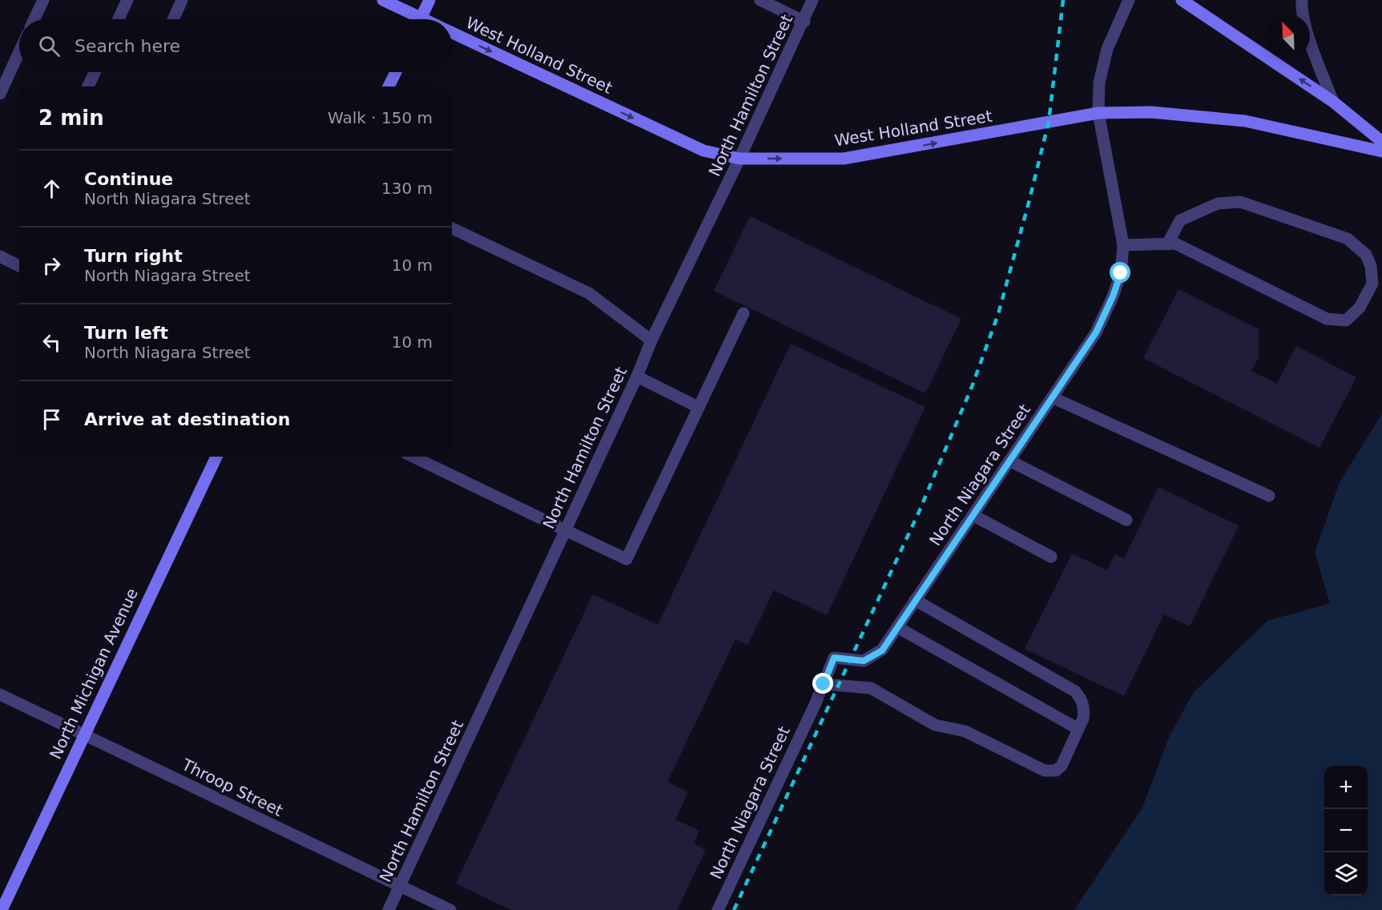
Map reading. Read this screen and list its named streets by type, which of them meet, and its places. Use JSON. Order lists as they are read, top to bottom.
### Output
{
  "streets": {
    "main road": ["West Holland Street", "North Michigan Avenue"],
    "street": ["North Hamilton Street", "North Niagara Street", "Throop Street"]
  },
  "crossings": [
    ["West Holland Street", "North Hamilton Street"],
    ["West Holland Street", "North Niagara Street"],
    ["North Hamilton Street", "Throop Street"],
    ["North Michigan Avenue", "Throop Street"]
  ],
  "one_way": ["West Holland Street"],
  "north": "top left",
  "page": {
    "search": "Search here",
    "heading": ["2 min", "Walk · 150 m"],
    "list": [
      ["Continue", "North Niagara Street", "130 m"],
      ["Turn right", "North Niagara Street", "10 m"],
      ["Turn left", "North Niagara Street", "10 m"],
      "Arrive at destination"
    ],
    "map_buttons": ["+", "−"]
  }
}
